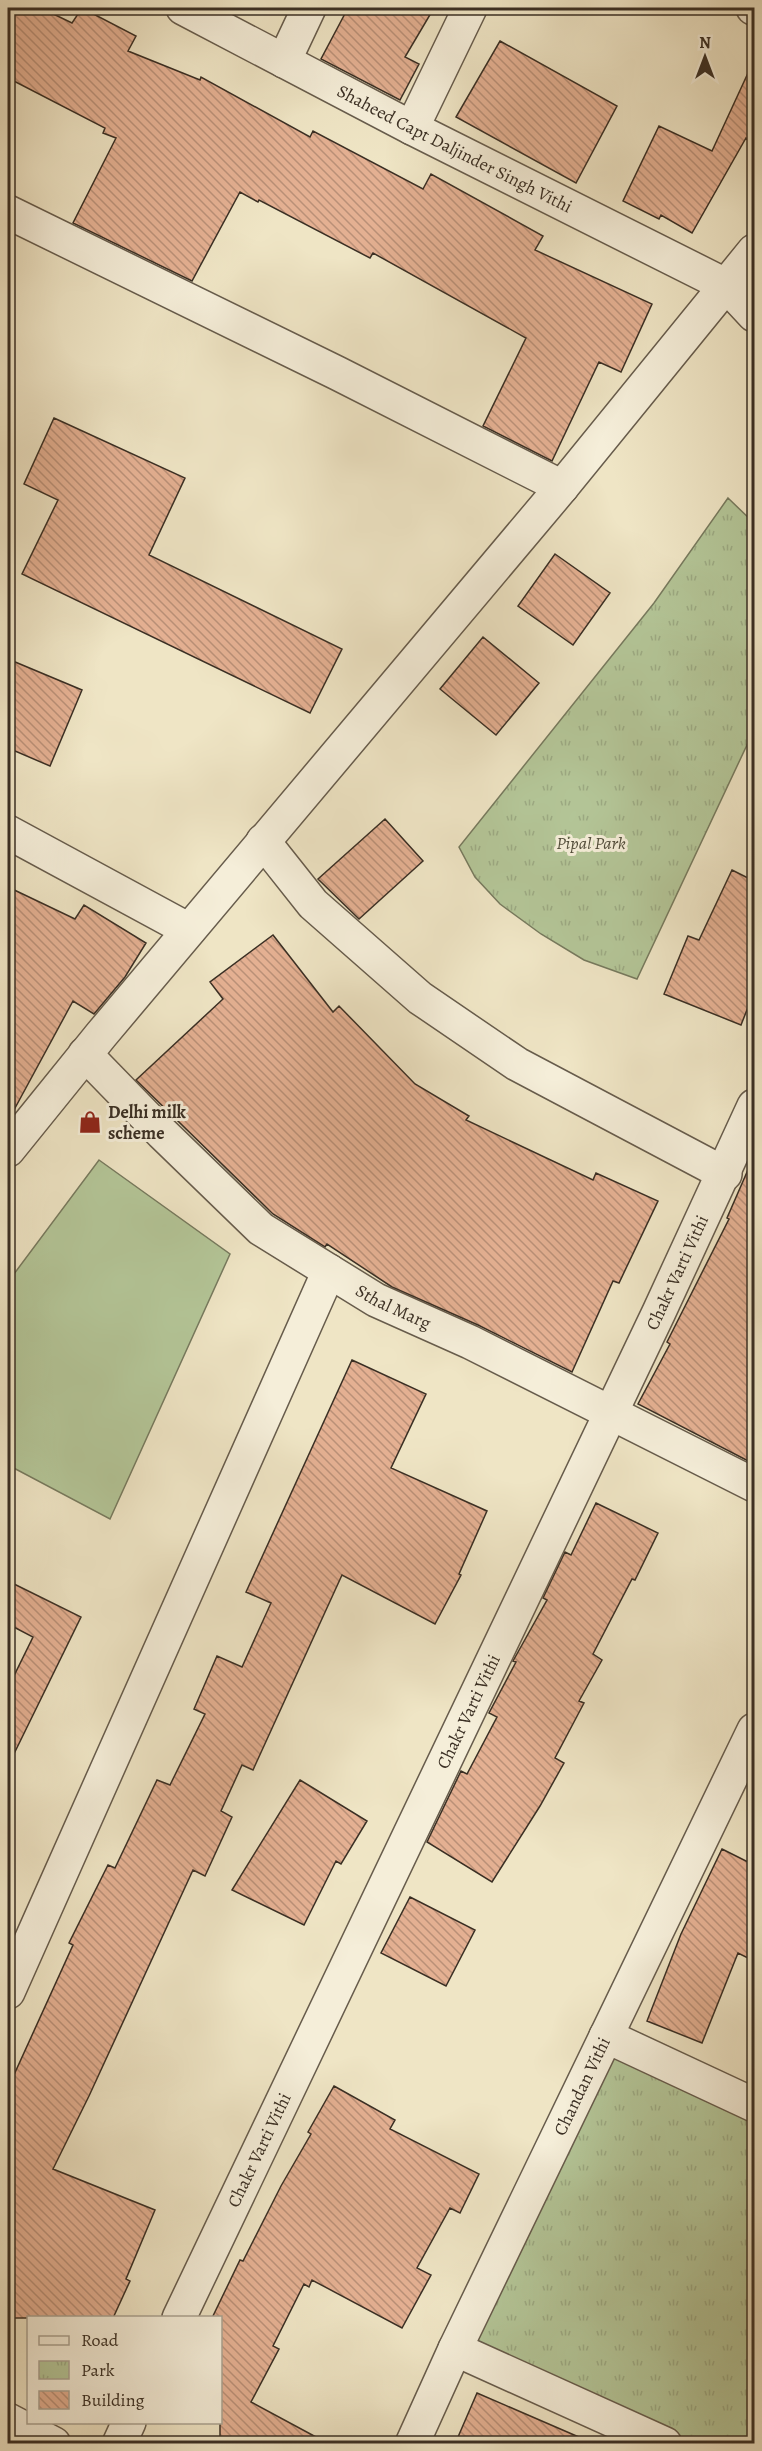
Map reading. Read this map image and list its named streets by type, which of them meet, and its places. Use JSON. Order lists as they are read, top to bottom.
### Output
{
  "streets": {
    "street": [
      "Shaheed Capt Daljinder Singh Vithi",
      "Chakr Varti Vithi",
      "Sthal Marg",
      "Chandan Vithi"
    ]
  },
  "crossings": [
    ["Chakr Varti Vithi", "Sthal Marg"]
  ],
  "parks": ["Pipal Park"],
  "places": {
    "shop": ["Delhi milk scheme"]
  },
  "legend": ["Road", "Park", "Building"],
  "north": "top"
}
